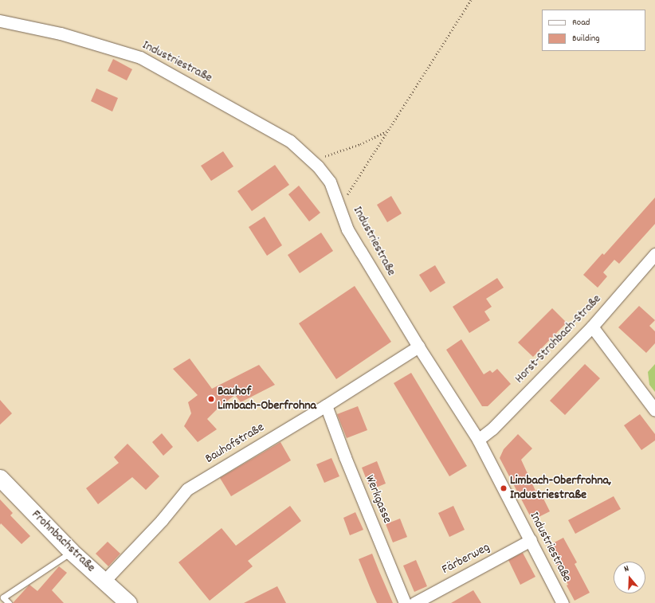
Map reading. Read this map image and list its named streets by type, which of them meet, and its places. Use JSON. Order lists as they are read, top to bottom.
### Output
{
  "streets": {
    "street": [
      "Industriestraße",
      "Horst-Strohbach-Straße",
      "Bauhofstraße",
      "Werkgasse",
      "Frohnbachstraße",
      "Färberweg"
    ]
  },
  "crossings": [
    ["Industriestraße", "Horst-Strohbach-Straße"],
    ["Industriestraße", "Bauhofstraße"],
    ["Industriestraße", "Färberweg"],
    ["Bauhofstraße", "Werkgasse"],
    ["Bauhofstraße", "Frohnbachstraße"]
  ],
  "places": ["Bauhof Limbach-Oberfrohna", "Limbach-Oberfrohna, Industriestraße"],
  "legend": ["Road", "Building"],
  "north": "top"
}
